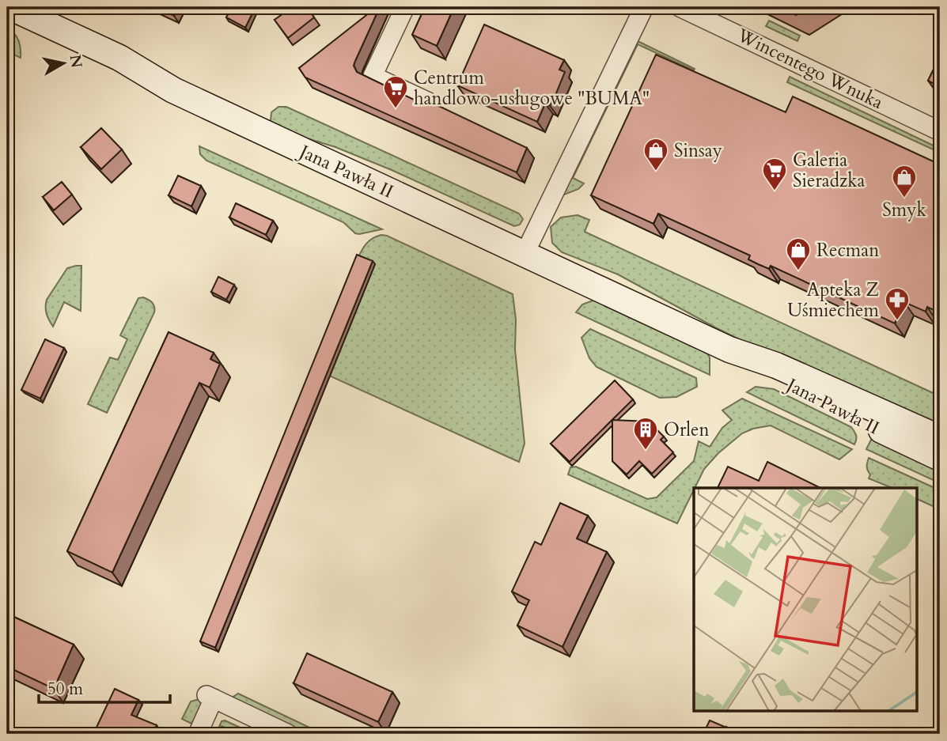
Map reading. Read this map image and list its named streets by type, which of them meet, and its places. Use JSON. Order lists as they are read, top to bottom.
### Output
{
  "streets": {
    "main road": ["Jana Pawła II"],
    "street": ["Wincentego Wnuka"]
  },
  "places": {
    "supermarket": ["Centrum handlowo-usługowe \"BUMA\"", "Galeria Sieradzka"],
    "shop": ["Sinsay", "Smyk", "Recman"],
    "pharmacy": ["Apteka Z Uśmiechem"],
    "building": ["Orlen"]
  },
  "scale_bar": "50 m",
  "north": "right"
}
